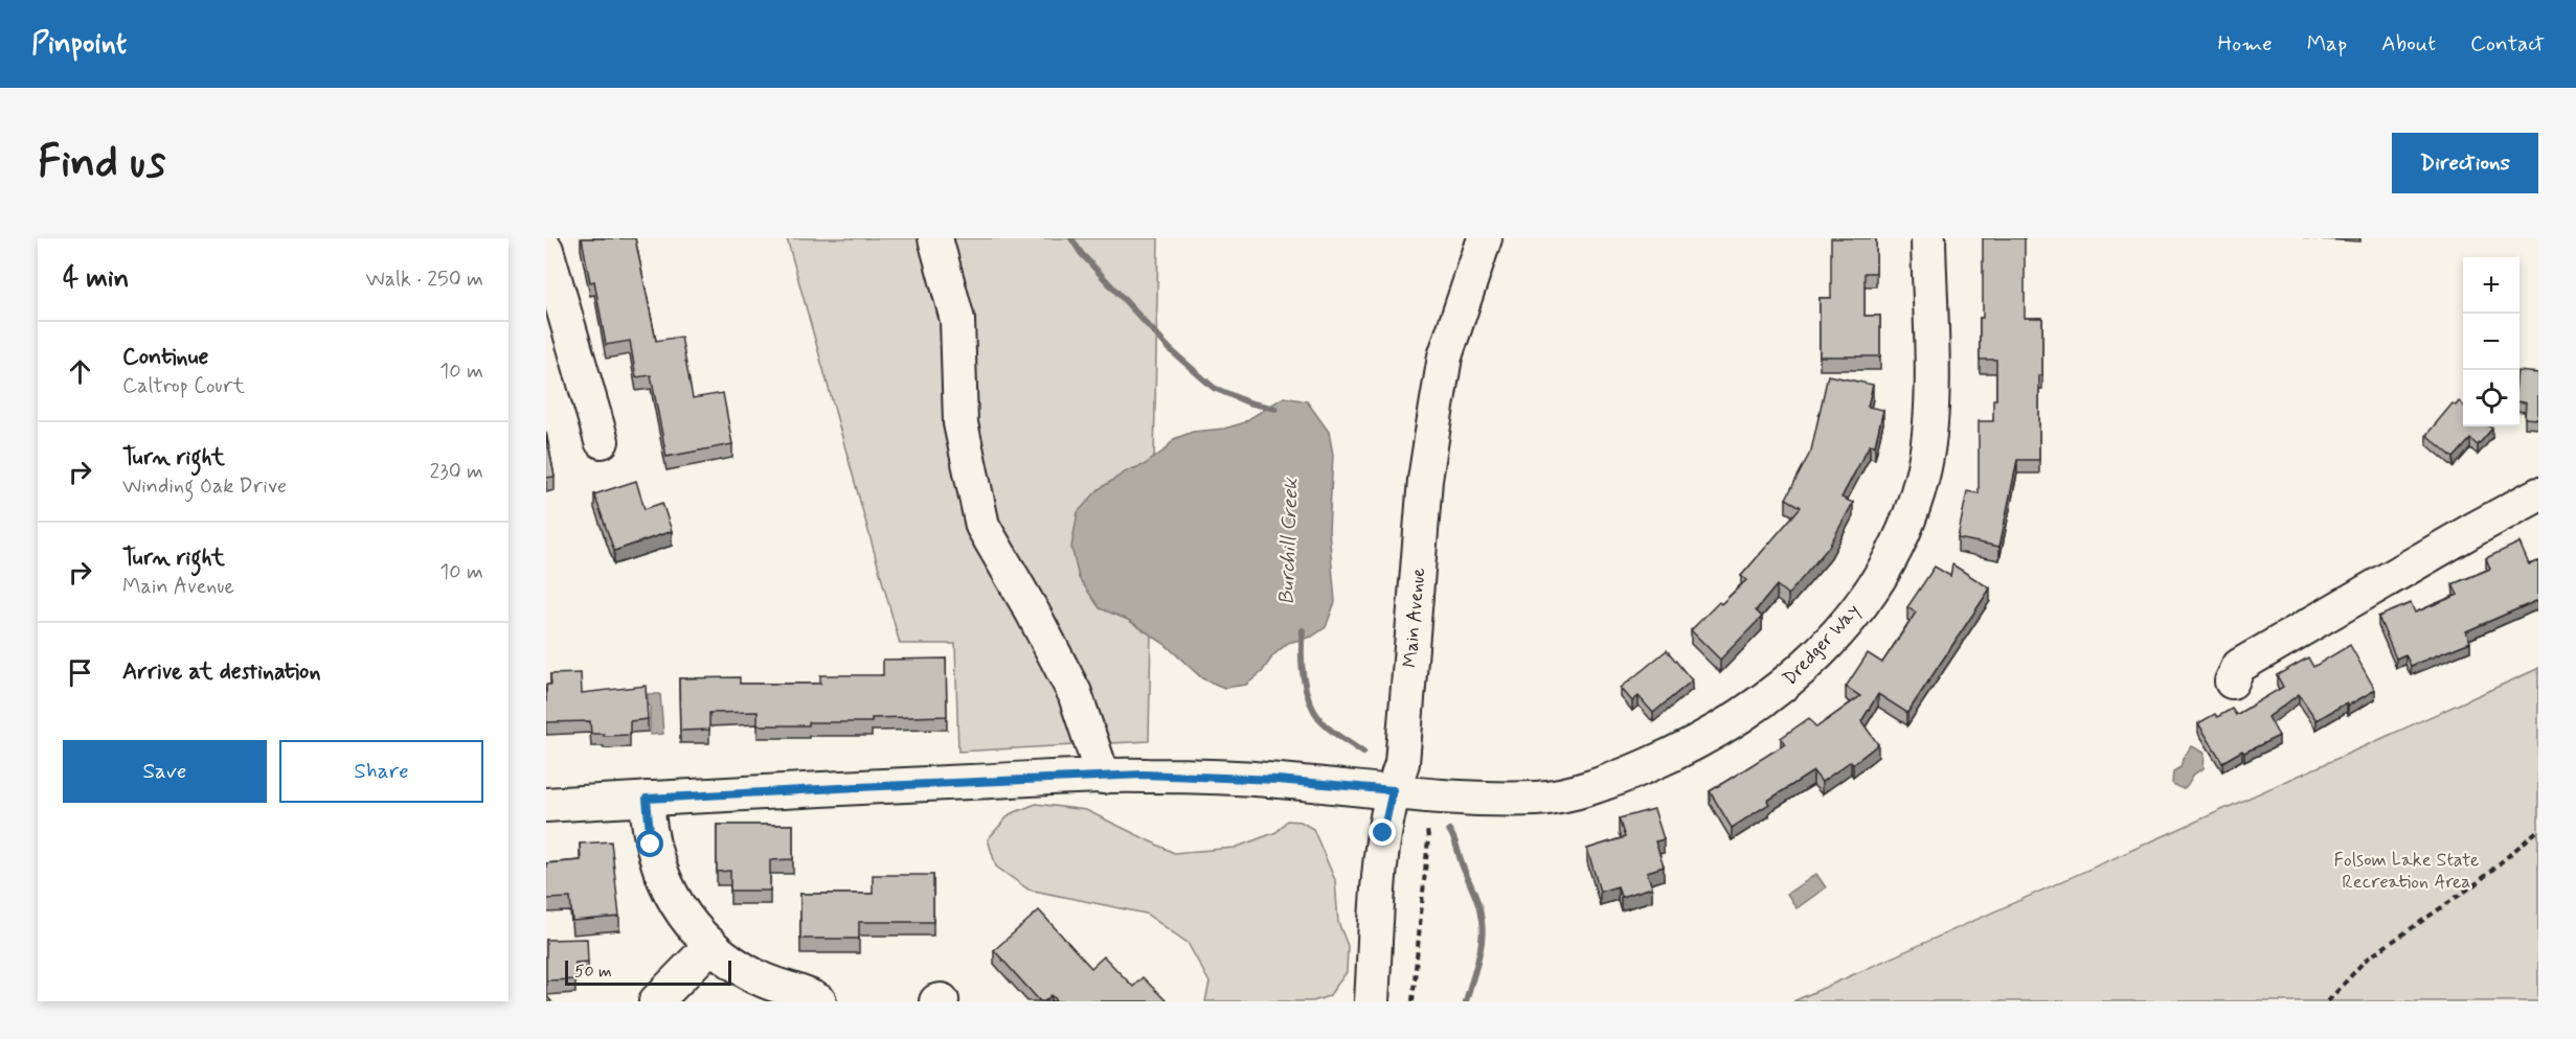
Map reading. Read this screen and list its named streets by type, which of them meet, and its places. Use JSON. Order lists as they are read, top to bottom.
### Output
{
  "streets": {
    "street": ["Main Avenue", "Dredger Way"]
  },
  "crossings": [
    ["Main Avenue", "Dredger Way"]
  ],
  "water": ["Burchill Creek"],
  "parks": ["Folsom Lake State Recreation Area"],
  "scale_bar": "50 m",
  "page": {
    "header": "Pinpoint",
    "nav": [
      "Home",
      "Map",
      "About",
      "Contact"
    ],
    "buttons": [
      "Directions",
      ["Save", "Share"]
    ],
    "title": "Find us",
    "heading": ["4 min", "Walk · 250 m"],
    "map_buttons": ["+", "−"],
    "list": [
      ["Continue", "Caltrop Court", "10 m"],
      ["Turn right", "Winding Oak Drive", "230 m"],
      ["Turn right", "Main Avenue", "10 m"],
      "Arrive at destination"
    ],
    "scale": "50 m"
  }
}
